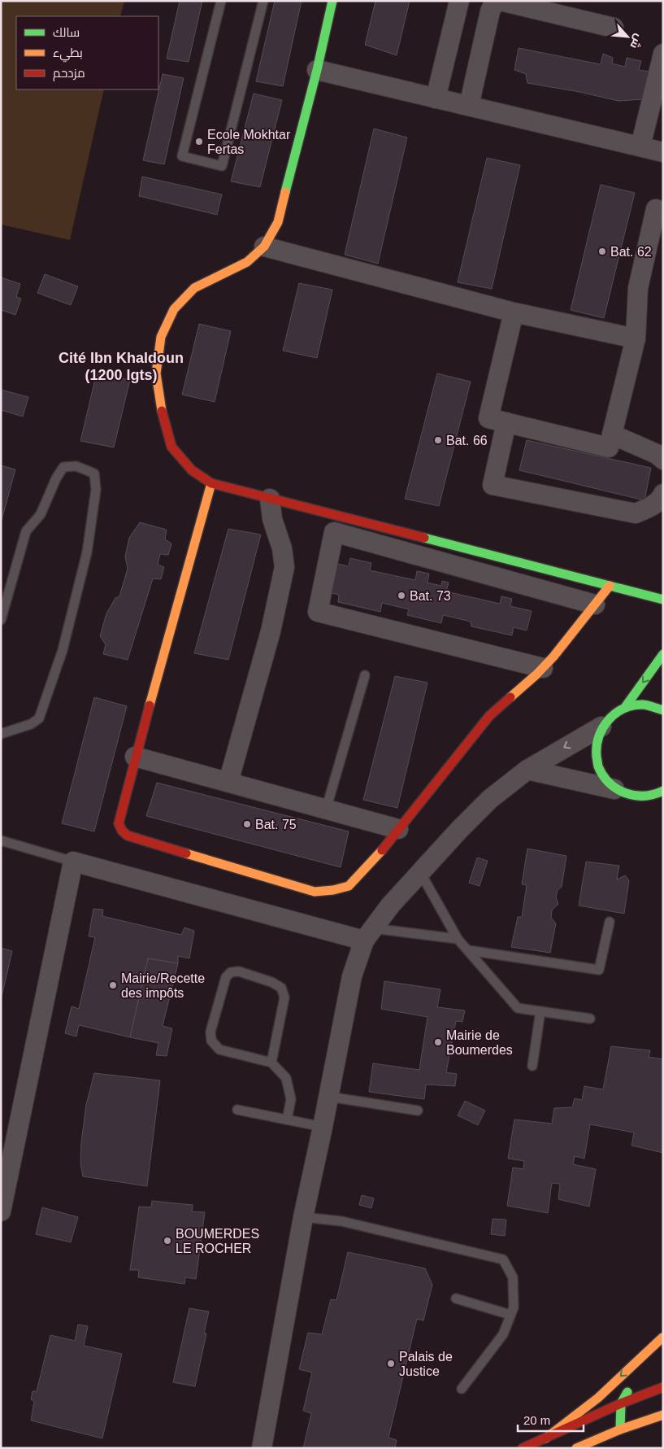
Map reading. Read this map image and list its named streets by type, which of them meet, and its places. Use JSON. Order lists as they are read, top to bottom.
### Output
{
  "districts": ["Cité Ibn Khaldoun (1200 lgts)"],
  "places": [
    "Ecole Mokhtar Fertas",
    "Bat. 62",
    "Bat. 66",
    "Bat. 73",
    "Bat. 75",
    "Mairie/Recette des impôts",
    "Mairie de Boumerdes",
    "BOUMERDES LE ROCHER",
    "Palais de Justice"
  ],
  "legend": ["سالك", "بطيء", "مزدحم"],
  "scale_bar": "20 m",
  "north": "bottom right"
}
